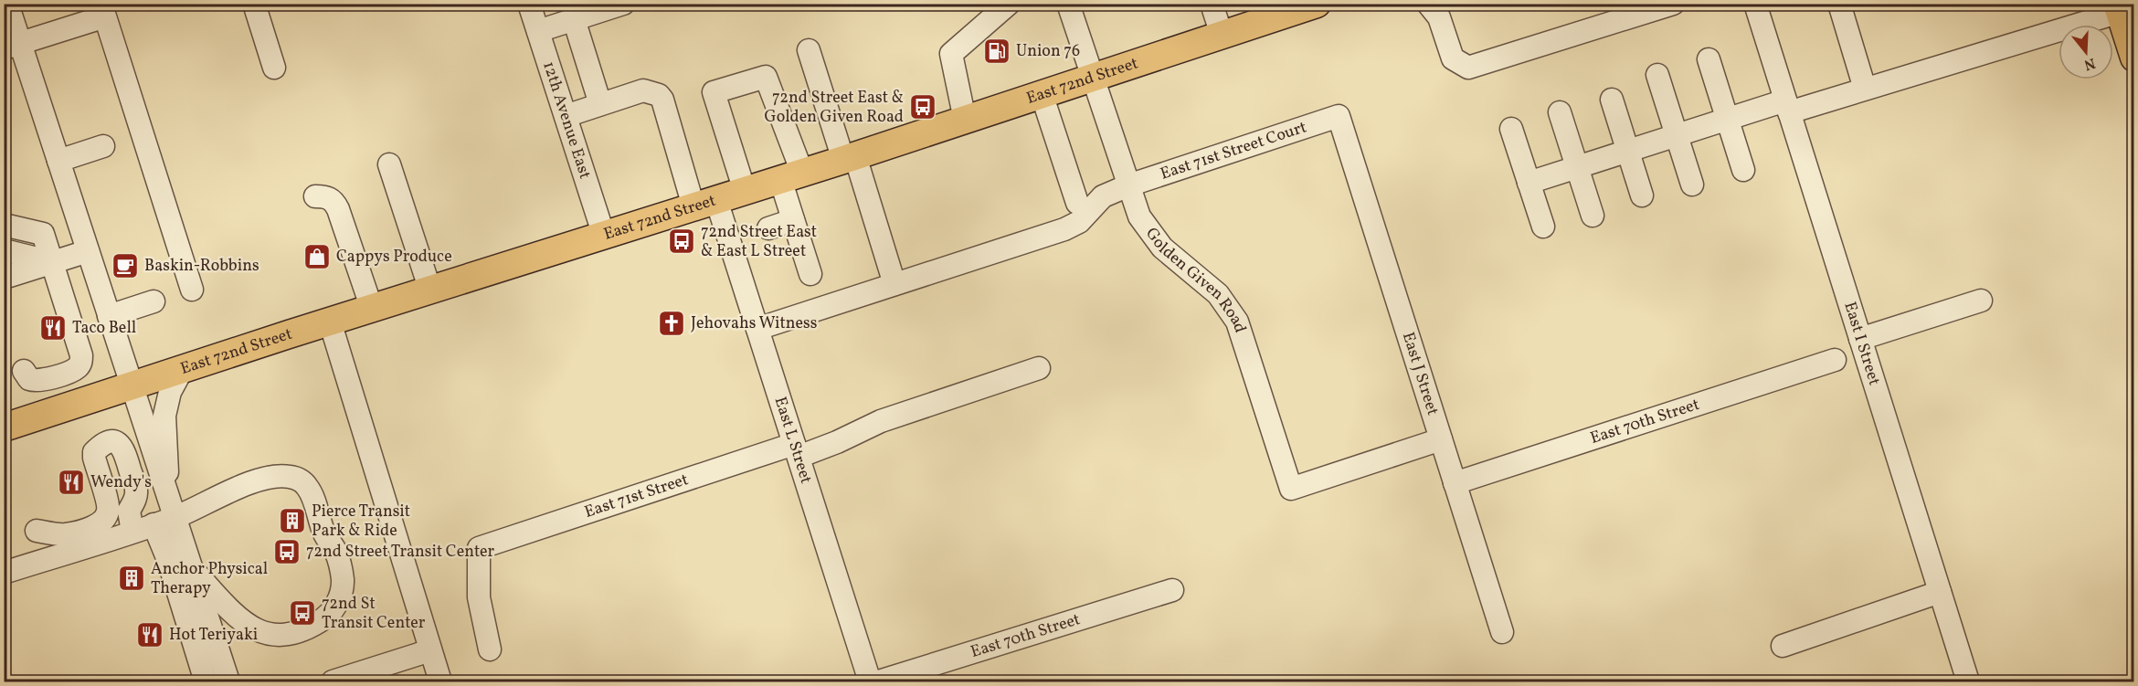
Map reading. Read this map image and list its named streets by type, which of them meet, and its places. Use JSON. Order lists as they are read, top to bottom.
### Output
{
  "streets": {
    "main road": ["East 72nd Street"],
    "street": [
      "12th Avenue East",
      "East 71st Street Court",
      "Golden Given Road",
      "East I Street",
      "East J Street",
      "East 70th Street",
      "East L Street",
      "East 71st Street"
    ]
  },
  "crossings": [
    ["East 72nd Street", "12th Avenue East"],
    ["East 72nd Street", "Golden Given Road"],
    ["East 72nd Street", "East L Street"],
    ["East 71st Street Court", "Golden Given Road"],
    ["East 71st Street Court", "East J Street"],
    ["East 71st Street Court", "East L Street"],
    ["Golden Given Road", "East J Street"],
    ["East J Street", "East 70th Street"],
    ["East L Street", "East 71st Street"]
  ],
  "places": {
    "fuel station": ["Union 76"],
    "bus stop": [
      "72nd Street East & Golden Given Road",
      "72nd Street East & East L Street",
      "72nd Street Transit Center",
      "72nd St Transit Center"
    ],
    "shop": ["Cappys Produce"],
    "cafe": ["Baskin-Robbins"],
    "church": ["Jehovahs Witness"],
    "restaurant": ["Taco Bell", "Wendy's", "Hot Teriyaki"],
    "building": ["Pierce Transit Park & Ride", "Anchor Physical Therapy"]
  },
  "north": "bottom"
}
